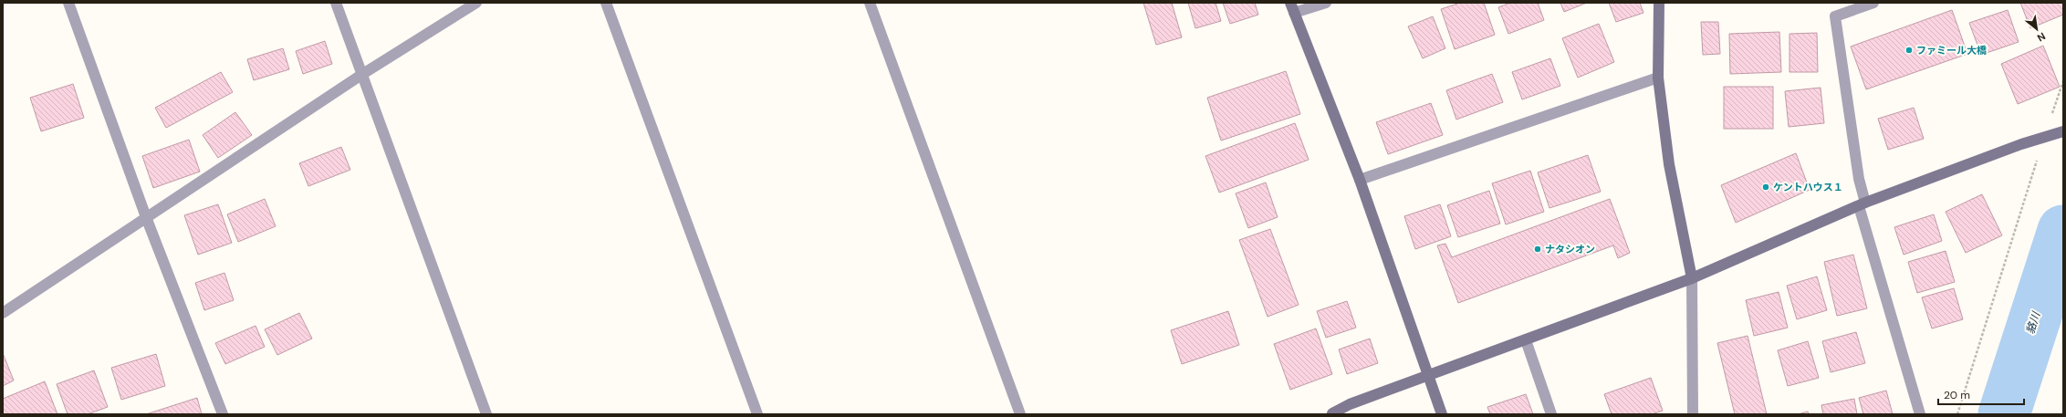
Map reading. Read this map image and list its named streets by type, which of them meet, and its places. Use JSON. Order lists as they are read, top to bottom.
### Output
{
  "water": ["貉川"],
  "places": ["ファミール大橋", "ケントハウス１", "ナタシオン"],
  "scale_bar": "20 m",
  "north": "bottom right"
}
